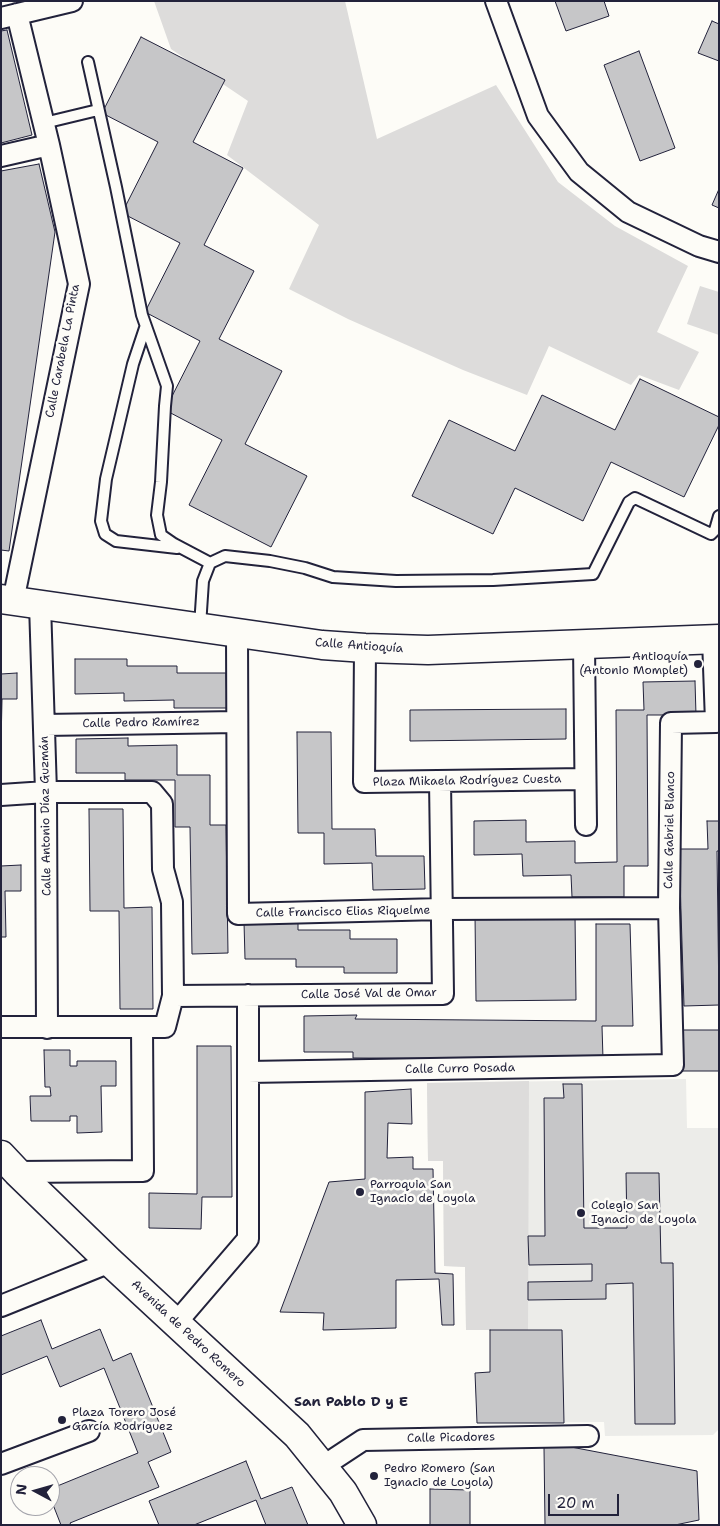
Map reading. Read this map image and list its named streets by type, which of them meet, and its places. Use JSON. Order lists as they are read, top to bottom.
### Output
{
  "streets": {
    "street": [
      "Calle Carabela La Pinta",
      "Calle Antioquía",
      "Calle Pedro Ramírez",
      "Plaza Mikaela Rodríguez Cuesta",
      "Calle Antonio Díaz Guzmán",
      "Calle Gabriel Blanco",
      "Calle Francisco Elias Riquelme",
      "Calle José Val de Omar",
      "Calle Curro Posada",
      "Avenida de Pedro Romero",
      "Calle Picadores"
    ]
  },
  "crossings": [
    ["Calle Carabela La Pinta", "Calle Antioquía"],
    ["Calle Antioquía", "Plaza Mikaela Rodríguez Cuesta"],
    ["Calle Antioquía", "Calle Antonio Díaz Guzmán"],
    ["Calle Antioquía", "Calle Gabriel Blanco"],
    ["Calle Antioquía", "Calle Francisco Elias Riquelme"],
    ["Calle Pedro Ramírez", "Calle Antonio Díaz Guzmán"],
    ["Calle Pedro Ramírez", "Calle Francisco Elias Riquelme"],
    ["Plaza Mikaela Rodríguez Cuesta", "Calle José Val de Omar"],
    ["Calle Gabriel Blanco", "Calle Francisco Elias Riquelme"],
    ["Calle Gabriel Blanco", "Calle Curro Posada"],
    ["Calle Francisco Elias Riquelme", "Calle José Val de Omar"],
    ["Avenida de Pedro Romero", "Calle Picadores"]
  ],
  "districts": ["San Pablo D y E"],
  "places": [
    "Antioquía (Antonio Momplet)",
    "Parroquia San Ignacio de Loyola",
    "Colegio San Ignacio de Loyola",
    "Plaza Torero José García Rodríguez",
    "Pedro Romero (San Ignacio de Loyola)"
  ],
  "scale_bar": "20 m",
  "north": "left"
}
